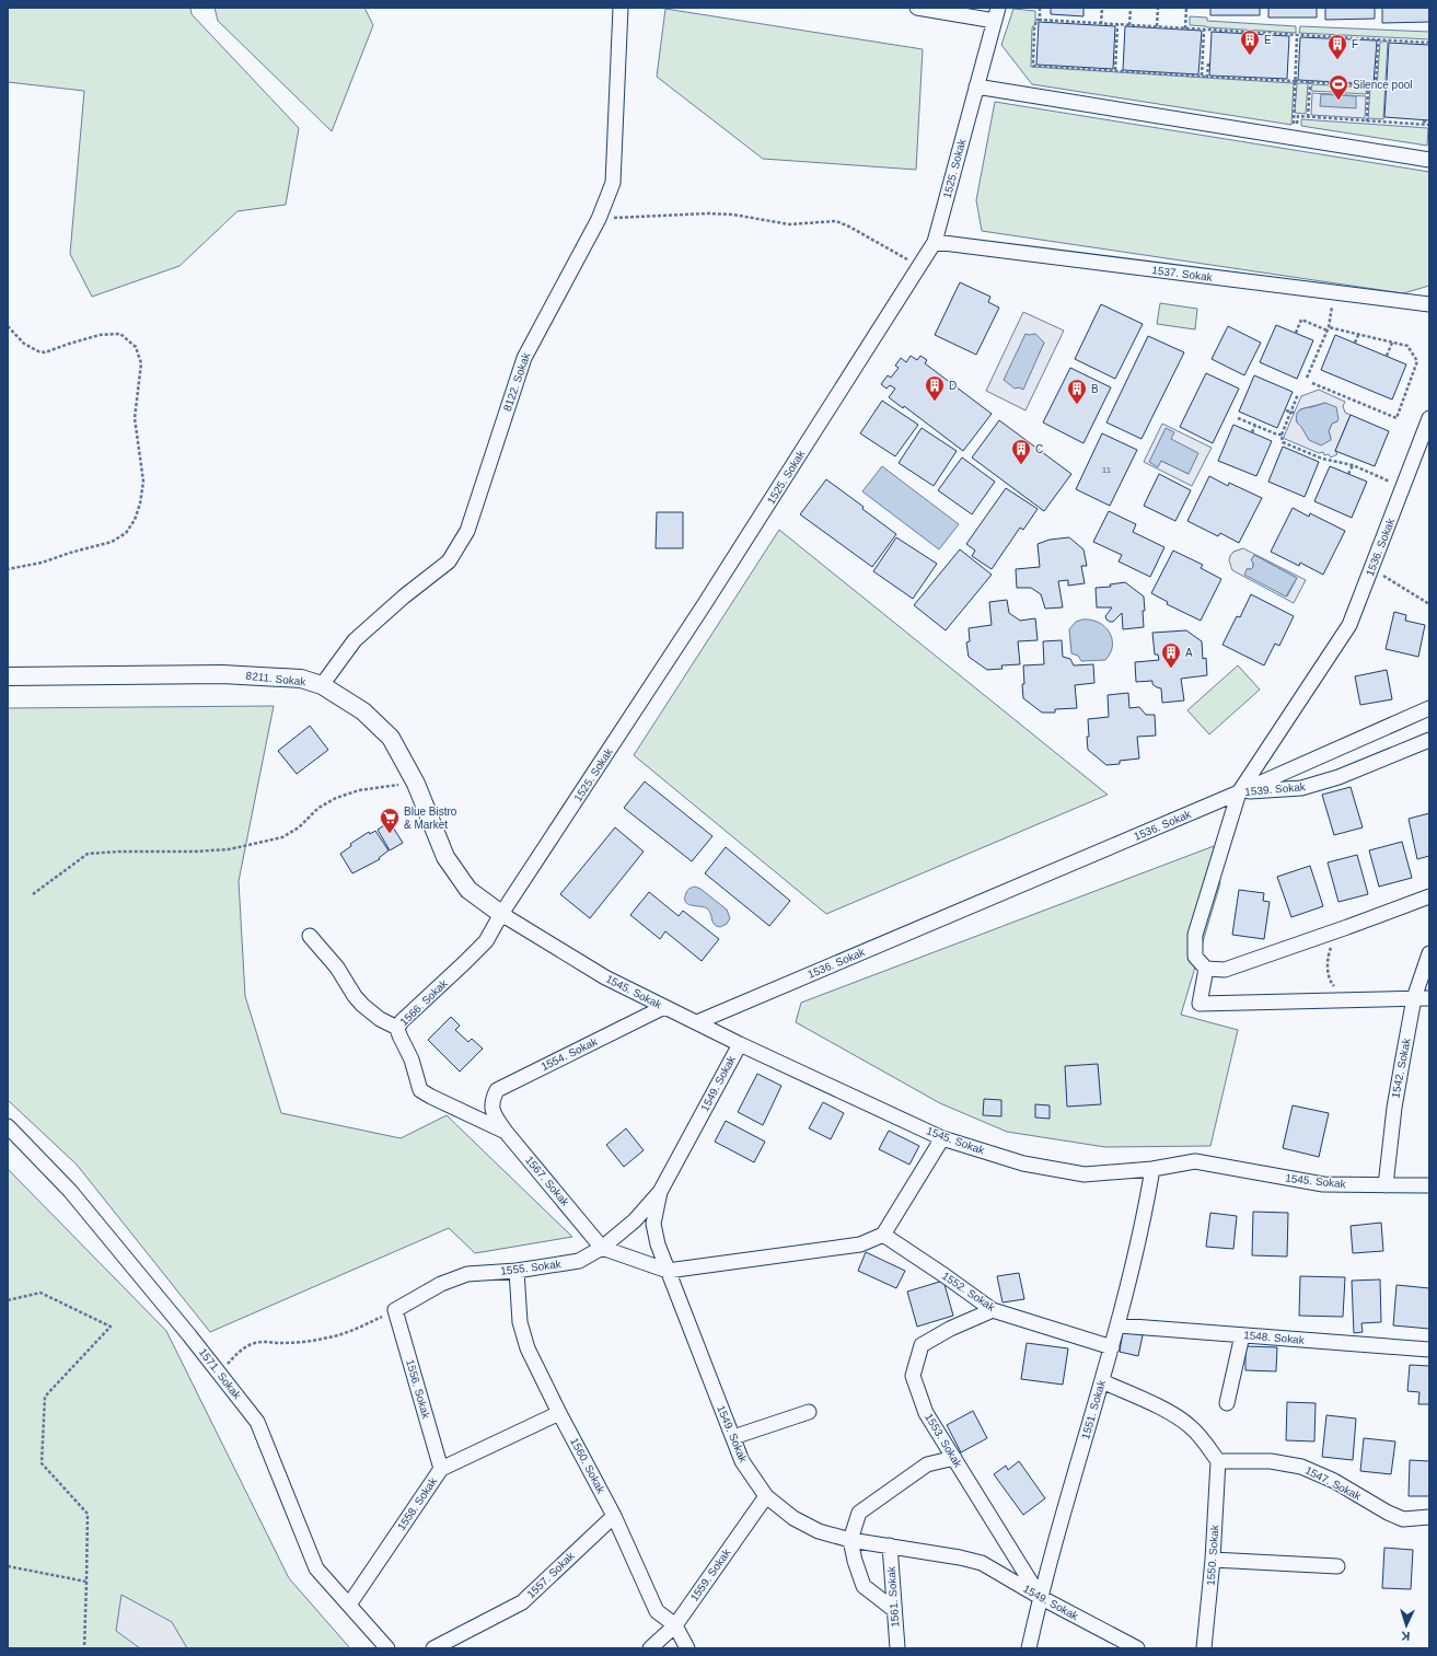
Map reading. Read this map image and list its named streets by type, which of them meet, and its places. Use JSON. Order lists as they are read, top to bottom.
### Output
{
  "streets": {
    "street": [
      "1525. Sokak",
      "1537. Sokak",
      "8122. Sokak",
      "1536. Sokak",
      "8211. Sokak",
      "1539. Sokak",
      "1545. Sokak",
      "1566. Sokak",
      "1554. Sokak",
      "1542. Sokak",
      "1549. Sokak",
      "1567. Sokak",
      "1555. Sokak",
      "1552. Sokak",
      "1548. Sokak",
      "1571. Sokak",
      "1556. Sokak",
      "1551. Sokak",
      "1553. Sokak",
      "1560. Sokak",
      "1547. Sokak",
      "1558. Sokak",
      "1550. Sokak",
      "1557. Sokak",
      "1559. Sokak",
      "1561. Sokak"
    ]
  },
  "crossings": [
    ["1525. Sokak", "1537. Sokak"],
    ["1525. Sokak", "8211. Sokak"],
    ["1525. Sokak", "1545. Sokak"],
    ["1525. Sokak", "1566. Sokak"],
    ["8122. Sokak", "8211. Sokak"],
    ["1536. Sokak", "1539. Sokak"],
    ["1536. Sokak", "1545. Sokak"],
    ["8211. Sokak", "1545. Sokak"],
    ["8211. Sokak", "1566. Sokak"],
    ["1545. Sokak", "1566. Sokak"],
    ["1545. Sokak", "1554. Sokak"],
    ["1545. Sokak", "1542. Sokak"],
    ["1545. Sokak", "1549. Sokak"],
    ["1545. Sokak", "1551. Sokak"],
    ["1566. Sokak", "1567. Sokak"],
    ["1554. Sokak", "1567. Sokak"],
    ["1549. Sokak", "1555. Sokak"],
    ["1549. Sokak", "1551. Sokak"],
    ["1549. Sokak", "1553. Sokak"],
    ["1549. Sokak", "1559. Sokak"],
    ["1549. Sokak", "1561. Sokak"],
    ["1567. Sokak", "1555. Sokak"],
    ["1555. Sokak", "1556. Sokak"],
    ["1555. Sokak", "1560. Sokak"],
    ["1552. Sokak", "1551. Sokak"],
    ["1552. Sokak", "1553. Sokak"],
    ["1548. Sokak", "1551. Sokak"],
    ["1571. Sokak", "1558. Sokak"],
    ["1556. Sokak", "1558. Sokak"],
    ["1551. Sokak", "1553. Sokak"],
    ["1560. Sokak", "1558. Sokak"],
    ["1560. Sokak", "1557. Sokak"],
    ["1560. Sokak", "1559. Sokak"],
    ["1547. Sokak", "1550. Sokak"]
  ],
  "places": {
    "building": [
      "E",
      "F",
      "D",
      "B",
      "C",
      "A"
    ],
    "sports": ["Silence pool"],
    "supermarket": ["Blue Bistro & Market"]
  },
  "house_numbers": ["11"],
  "north": "bottom"
}
